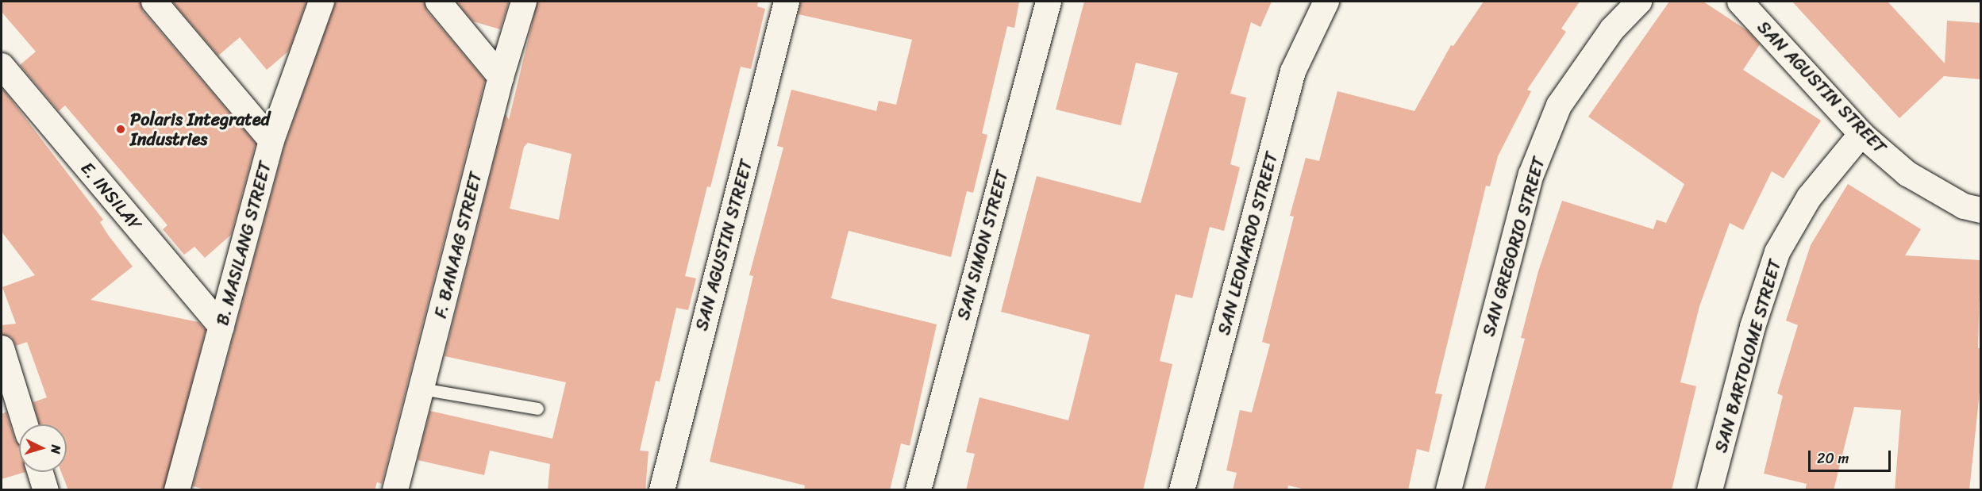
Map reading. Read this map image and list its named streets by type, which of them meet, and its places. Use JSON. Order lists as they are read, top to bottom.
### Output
{
  "streets": {
    "street": [
      "SAN AGUSTIN STREET",
      "E. INSILAY",
      "B. MASILANG STREET",
      "SAN LEONARDO STREET",
      "F. BANAAG STREET",
      "SAN SIMON STREET",
      "SAN GREGORIO STREET",
      "SAN BARTOLOME STREET"
    ]
  },
  "crossings": [
    ["SAN AGUSTIN STREET", "SAN BARTOLOME STREET"],
    ["E. INSILAY", "B. MASILANG STREET"]
  ],
  "places": ["Polaris Integrated Industries"],
  "scale_bar": "20 m",
  "north": "right"
}
